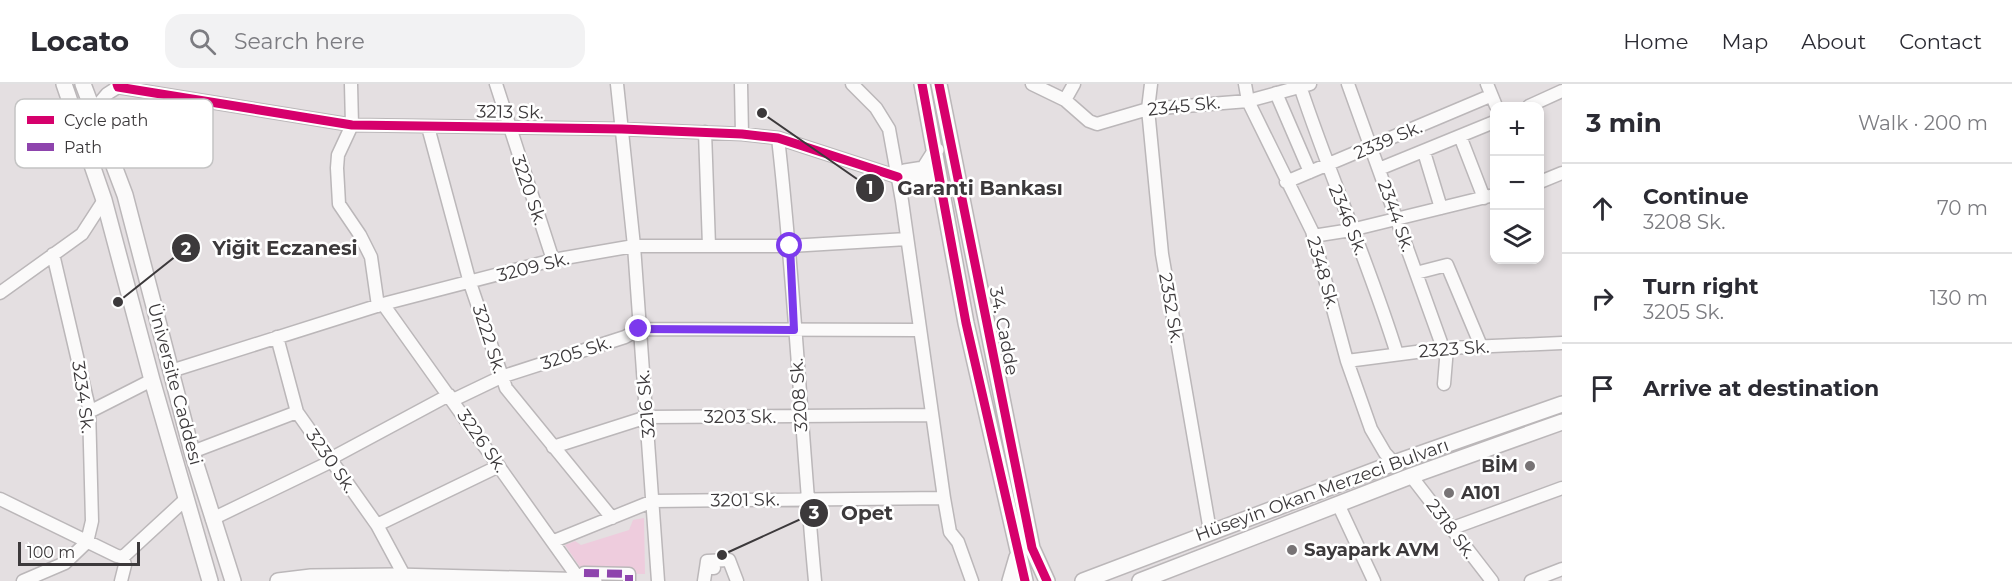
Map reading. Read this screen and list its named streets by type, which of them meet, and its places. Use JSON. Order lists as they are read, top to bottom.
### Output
{
  "streets": {
    "main road": ["34. Cadde", "Üniversite Caddesi", "Hüseyin Okan Merzeci Bulvarı"],
    "street": [
      "2345 Sk.",
      "3213 Sk.",
      "2339 Sk.",
      "3220 Sk.",
      "2344 Sk.",
      "2346 Sk.",
      "3209 Sk.",
      "2348 Sk.",
      "2352 Sk.",
      "3222 Sk.",
      "2323 Sk.",
      "3205 Sk.",
      "3208 Sk.",
      "3234 Sk.",
      "3216 Sk.",
      "3203 Sk.",
      "3226 Sk.",
      "3230 Sk.",
      "3201 Sk.",
      "2318 Sk."
    ]
  },
  "crossings": [
    ["2345 Sk.", "2346 Sk."],
    ["2345 Sk.", "2348 Sk."],
    ["2345 Sk.", "2352 Sk."],
    ["3213 Sk.", "3220 Sk."],
    ["3213 Sk.", "3222 Sk."],
    ["3213 Sk.", "3208 Sk."],
    ["3213 Sk.", "3216 Sk."],
    ["3213 Sk.", "3226 Sk."],
    ["2339 Sk.", "2344 Sk."],
    ["2339 Sk.", "2346 Sk."],
    ["2339 Sk.", "2348 Sk."],
    ["3220 Sk.", "3209 Sk."],
    ["2344 Sk.", "2323 Sk."],
    ["2346 Sk.", "2323 Sk."],
    ["3209 Sk.", "3222 Sk."],
    ["3209 Sk.", "Üniversite Caddesi"],
    ["3209 Sk.", "3208 Sk."],
    ["3209 Sk.", "3216 Sk."],
    ["3209 Sk.", "3226 Sk."],
    ["3209 Sk.", "3230 Sk."],
    ["2348 Sk.", "2323 Sk."],
    ["2348 Sk.", "Hüseyin Okan Merzeci Bulvarı"],
    ["2352 Sk.", "Hüseyin Okan Merzeci Bulvarı"],
    ["3222 Sk.", "3205 Sk."],
    ["3222 Sk.", "3203 Sk."],
    ["3222 Sk.", "3201 Sk."],
    ["3205 Sk.", "Üniversite Caddesi"],
    ["3205 Sk.", "3208 Sk."],
    ["3205 Sk.", "3216 Sk."],
    ["3205 Sk.", "3226 Sk."],
    ["3205 Sk.", "3230 Sk."],
    ["3208 Sk.", "3203 Sk."],
    ["3208 Sk.", "3201 Sk."],
    ["3216 Sk.", "3203 Sk."],
    ["3216 Sk.", "3201 Sk."],
    ["3226 Sk.", "3201 Sk."],
    ["Hüseyin Okan Merzeci Bulvarı", "2318 Sk."]
  ],
  "places": [
    "Garanti Bankası",
    "Yiğit Eczanesi",
    "BİM",
    "A101",
    "Sayapark AVM",
    "Opet"
  ],
  "legend": ["Cycle path", "Path"],
  "scale_bar": "100 m",
  "page": {
    "header": "Locato",
    "search": "Search here",
    "nav": [
      "Home",
      "Map",
      "About",
      "Contact"
    ],
    "heading": ["3 min", "Walk · 200 m"],
    "map_buttons": ["+", "−"],
    "list": [
      ["Continue", "3208 Sk.", "70 m"],
      ["Turn right", "3205 Sk.", "130 m"],
      "Arrive at destination"
    ],
    "scale": "100 m"
  }
}
